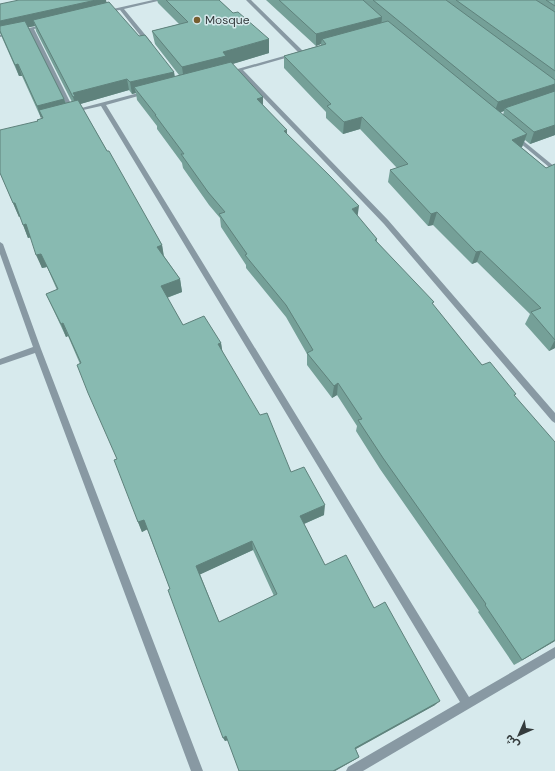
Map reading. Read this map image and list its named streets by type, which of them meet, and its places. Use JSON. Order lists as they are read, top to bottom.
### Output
{
  "places": ["Mosque"],
  "north": "bottom left"
}
